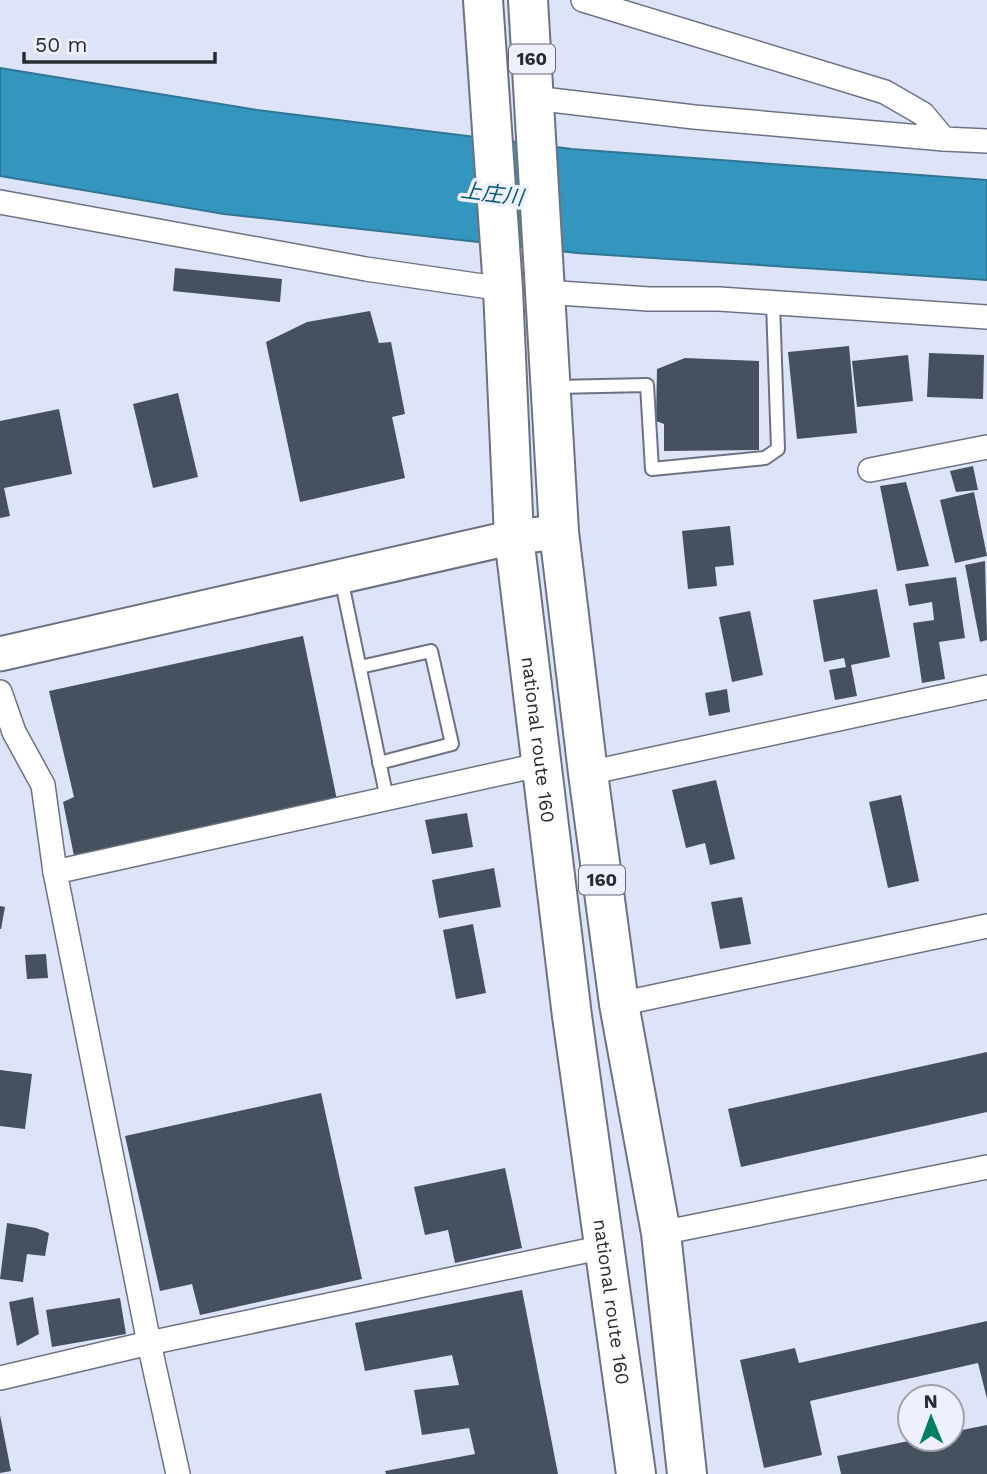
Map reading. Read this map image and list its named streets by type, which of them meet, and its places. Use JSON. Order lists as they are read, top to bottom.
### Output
{
  "streets": {
    "highway": ["160", "national route 160"]
  },
  "water": ["上庄川"],
  "scale_bar": "50 m",
  "north": "top"
}
